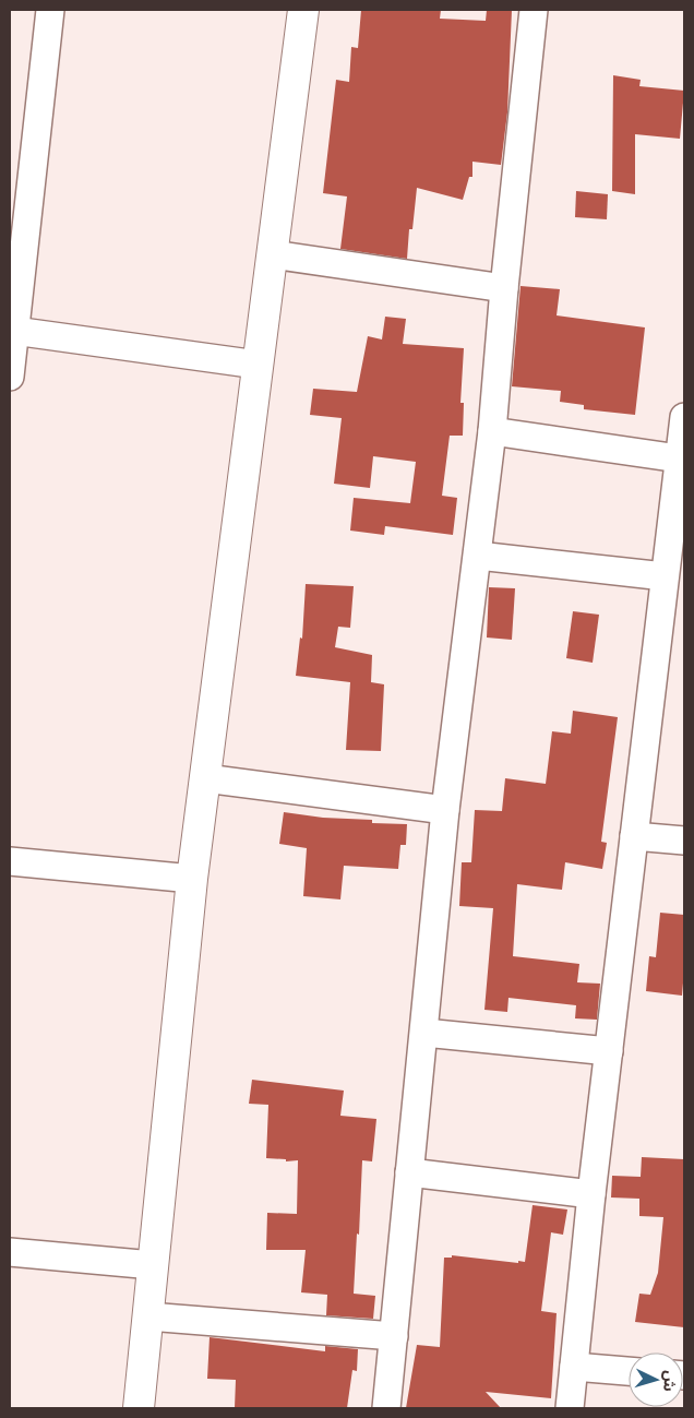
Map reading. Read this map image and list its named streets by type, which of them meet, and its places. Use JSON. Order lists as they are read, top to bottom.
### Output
{
  "north": "right"
}
